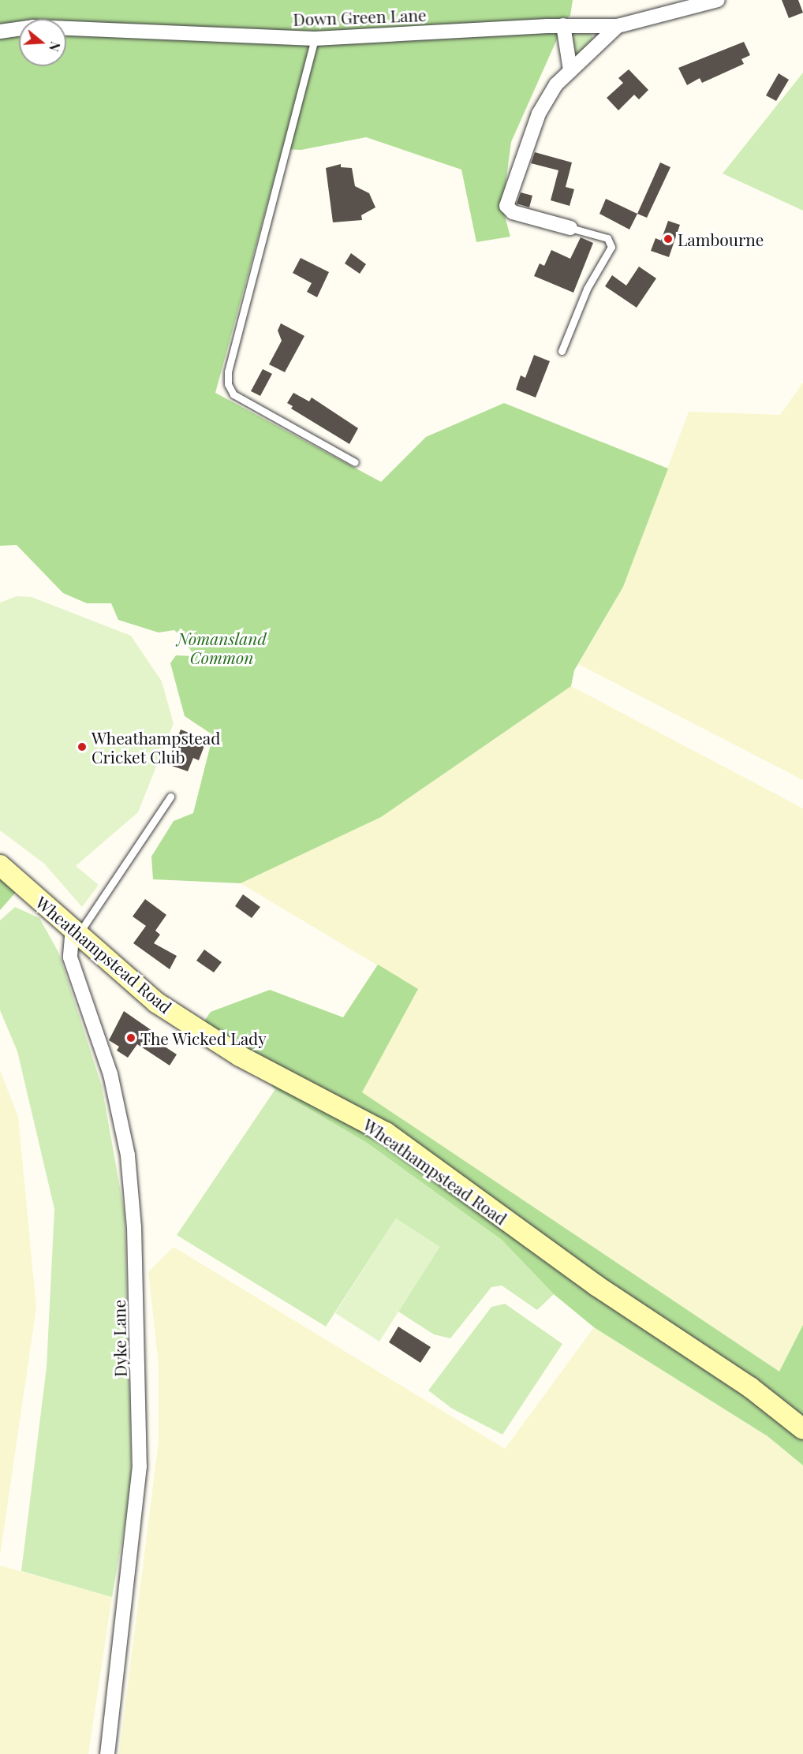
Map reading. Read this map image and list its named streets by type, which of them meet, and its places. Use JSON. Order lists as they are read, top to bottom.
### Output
{
  "streets": {
    "main road": ["Wheathampstead Road"],
    "street": ["Down Green Lane", "Dyke Lane"]
  },
  "crossings": [
    ["Wheathampstead Road", "Dyke Lane"]
  ],
  "parks": ["Nomansland Common"],
  "places": ["Lambourne", "Wheathampstead Cricket Club", "The Wicked Lady"],
  "north": "right"
}
